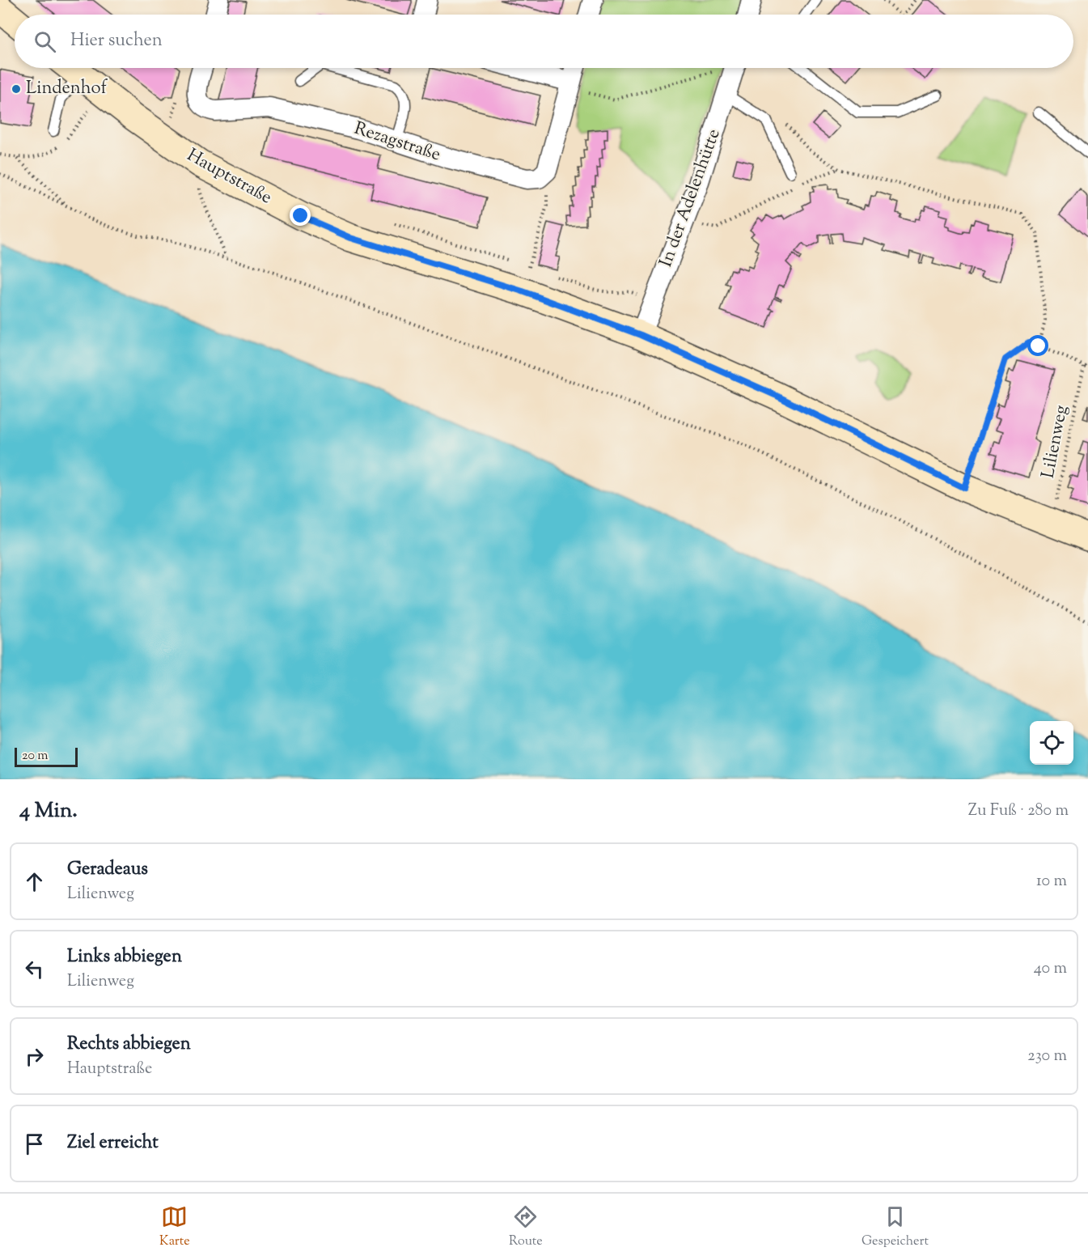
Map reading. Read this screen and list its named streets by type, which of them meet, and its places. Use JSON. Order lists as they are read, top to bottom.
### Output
{
  "streets": {
    "main road": ["Hauptstraße"],
    "street": ["Rezagstraße", "In der Adelenhütte"],
    "path": ["Lilienweg"]
  },
  "crossings": [
    ["Hauptstraße", "In der Adelenhütte"],
    ["Hauptstraße", "Lilienweg"]
  ],
  "places": ["Lindenhof"],
  "scale_bar": "20 m",
  "page": {
    "search": "Hier suchen",
    "scale": "20 m",
    "heading": ["4 Min.", "Zu Fuß · 280 m"],
    "list": [
      ["Geradeaus", "Lilienweg", "10 m"],
      ["Links abbiegen", "Lilienweg", "40 m"],
      ["Rechts abbiegen", "Hauptstraße", "230 m"],
      "Ziel erreicht"
    ],
    "nav": ["Karte", "Route", "Gespeichert"]
  }
}
